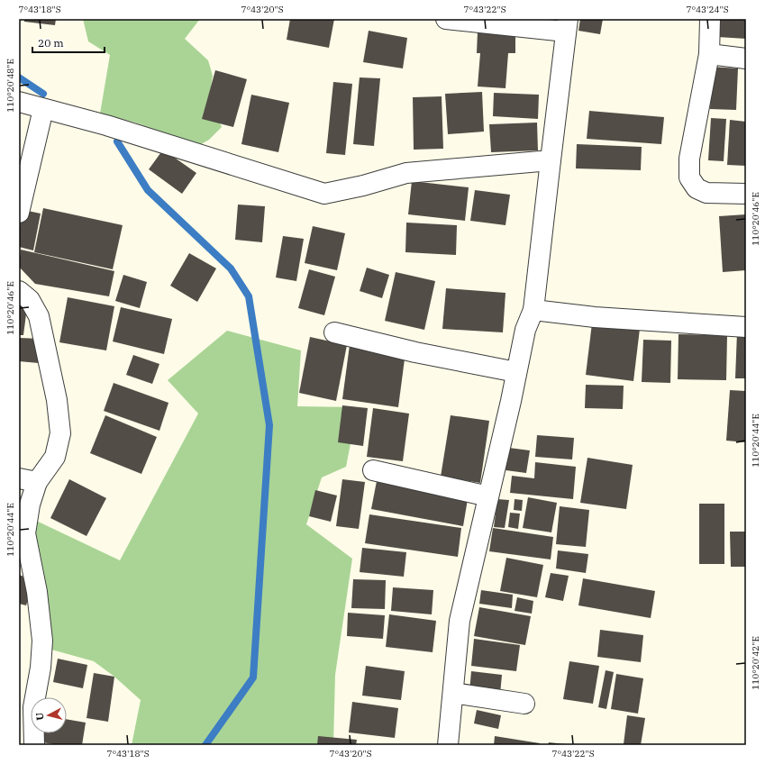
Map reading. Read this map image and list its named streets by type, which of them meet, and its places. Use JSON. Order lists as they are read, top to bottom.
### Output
{
  "scale_bar": "20 m",
  "north": "left",
  "coordinates": [
    "7°43'18\"S",
    "7°43'20\"S",
    "7°43'22\"S",
    "7°43'24\"S",
    "110°20'48\"E",
    "110°20'46\"E",
    "110°20'44\"E",
    "110°20'42\"E"
  ]
}
